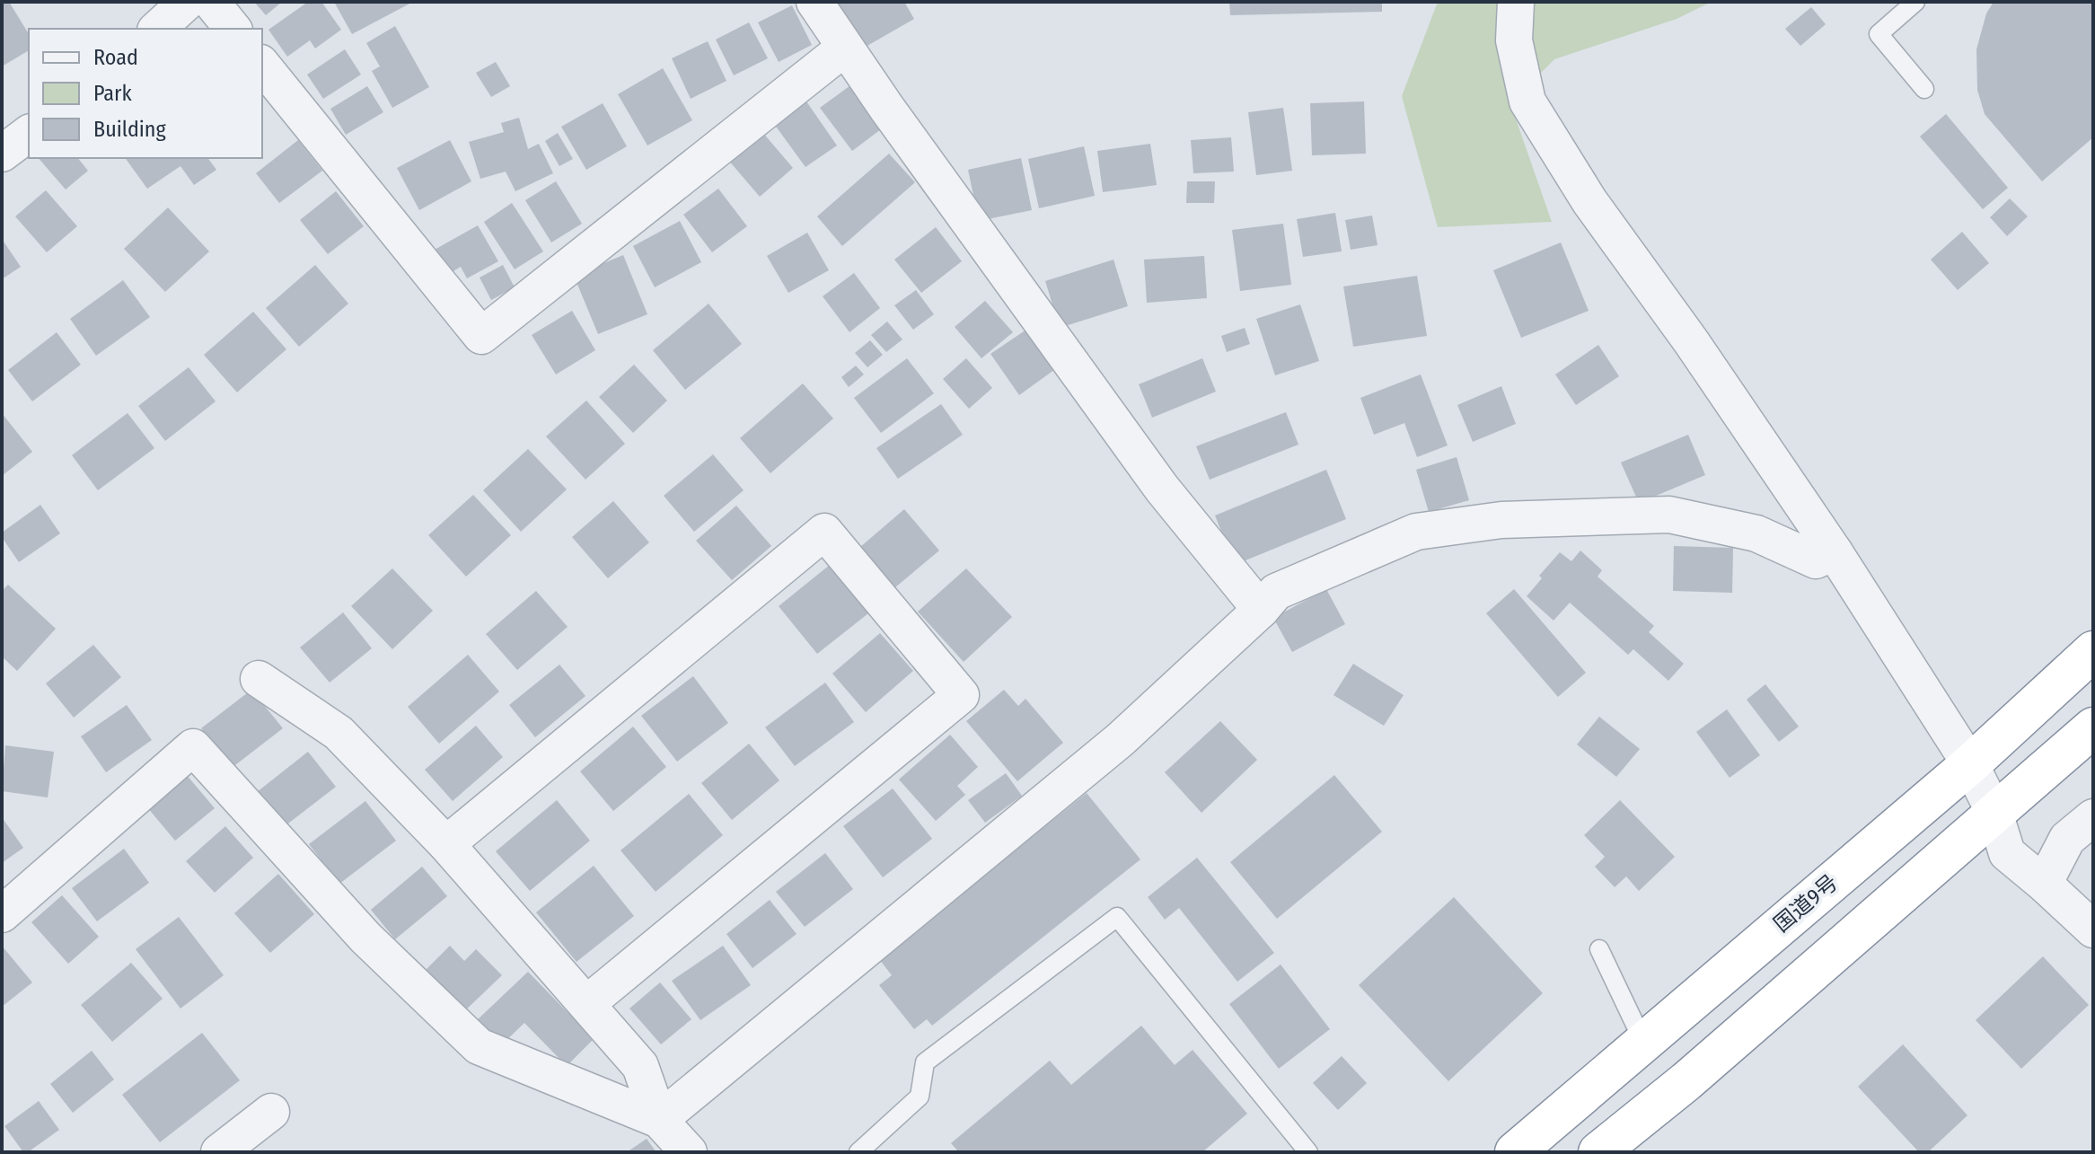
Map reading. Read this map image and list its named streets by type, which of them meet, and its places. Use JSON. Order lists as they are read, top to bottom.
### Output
{
  "streets": {
    "highway": ["国道9号"]
  },
  "legend": ["Road", "Park", "Building"]
}
